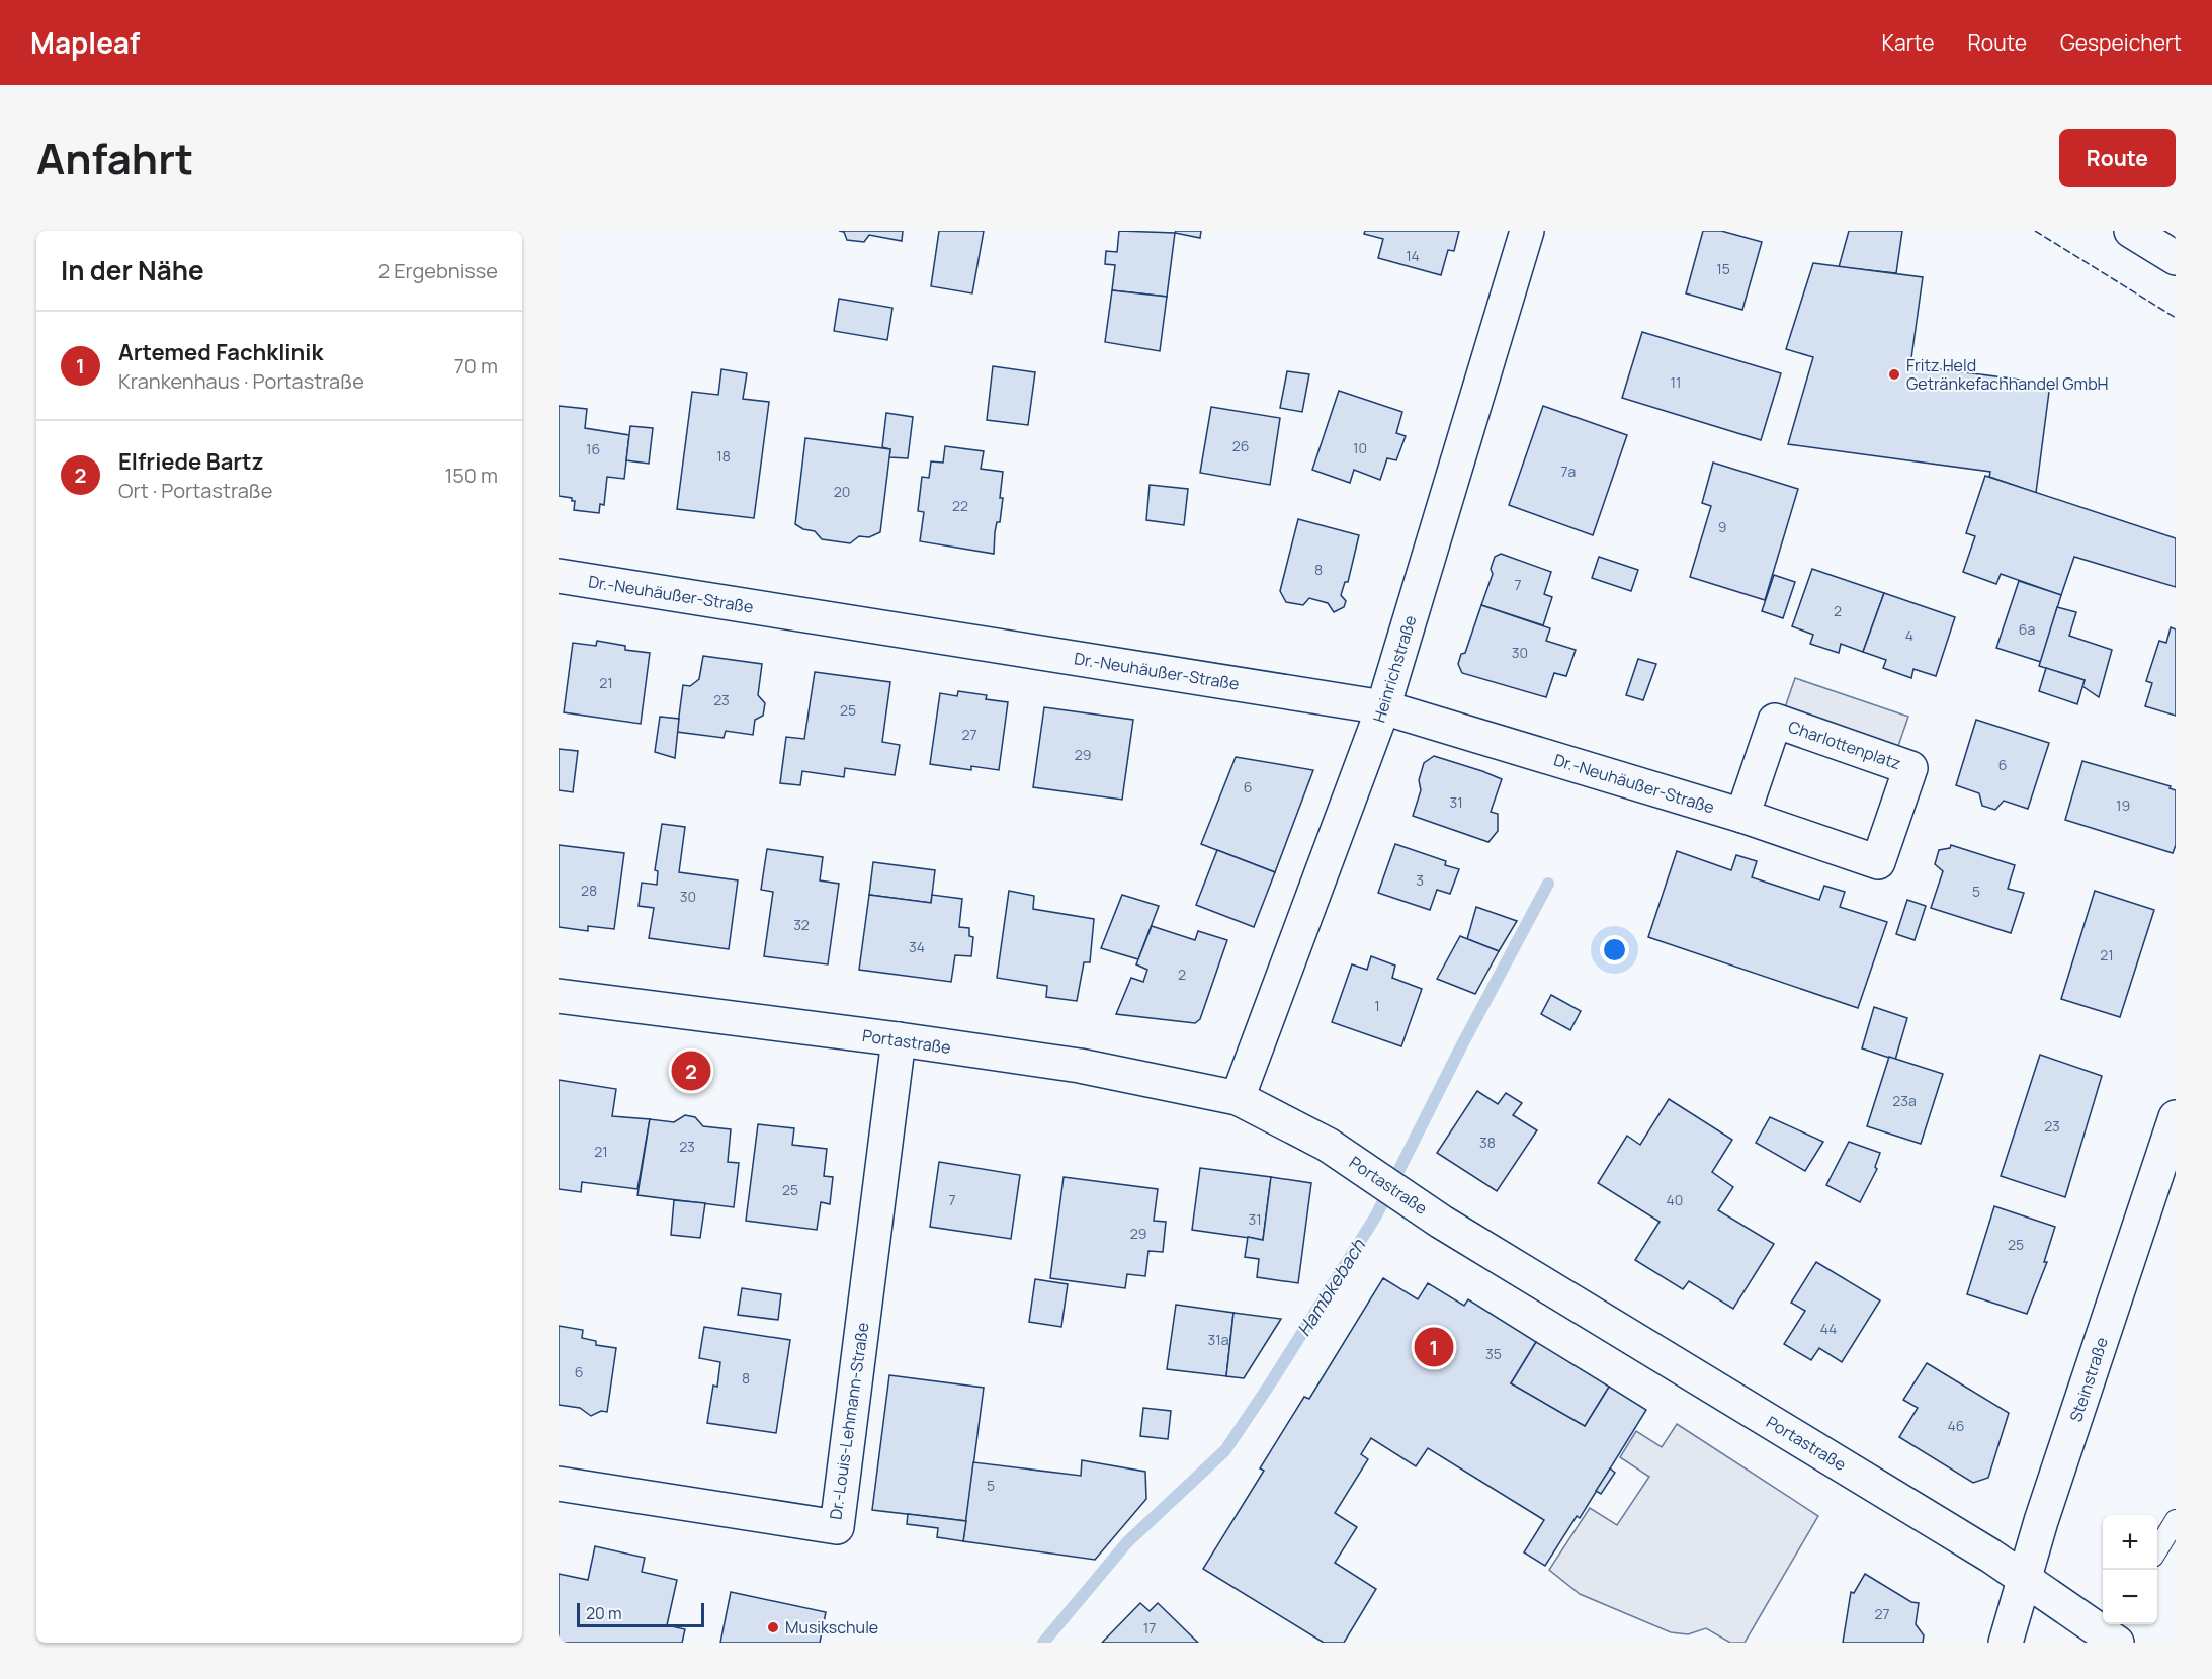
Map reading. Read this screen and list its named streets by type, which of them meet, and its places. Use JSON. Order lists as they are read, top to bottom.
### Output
{
  "streets": {
    "street": [
      "Dr.-Neuhäußer-Straße",
      "Heinrichstraße",
      "Charlottenplatz",
      "Portastraße",
      "Steinstraße",
      "Dr.-Louis-Lehmann-Straße"
    ]
  },
  "crossings": [
    ["Dr.-Neuhäußer-Straße", "Heinrichstraße"],
    ["Dr.-Neuhäußer-Straße", "Charlottenplatz"],
    ["Heinrichstraße", "Portastraße"],
    ["Portastraße", "Steinstraße"],
    ["Portastraße", "Dr.-Louis-Lehmann-Straße"]
  ],
  "water": ["Hambkebach"],
  "places": ["Fritz Held Getränkefachhandel GmbH", "Musikschule"],
  "house_numbers": [
    "14",
    "15",
    "11",
    "26",
    "10",
    "16",
    "18",
    "7a",
    "20",
    "22",
    "9",
    "8",
    "7",
    "2",
    "6a",
    "4",
    "30",
    "21",
    "23",
    "25",
    "27",
    "29",
    "6",
    "6",
    "31",
    "19",
    "3",
    "28",
    "5",
    "30",
    "32",
    "34",
    "21",
    "2",
    "1",
    "23a",
    "23",
    "38",
    "23",
    "21",
    "25",
    "7",
    "40",
    "31",
    "29",
    "25",
    "44",
    "31a",
    "35",
    "6",
    "8",
    "46",
    "5",
    "27",
    "17"
  ],
  "scale_bar": "20 m",
  "page": {
    "header": "Mapleaf",
    "nav": ["Karte", "Route", "Gespeichert"],
    "title": "Anfahrt",
    "buttons": "Route",
    "heading": ["In der Nähe", "2 Ergebnisse"],
    "list": [
      {
        "mark": "1",
        "name": "Artemed Fachklinik",
        "note": "Krankenhaus · Portastraße",
        "value": "70 m"
      },
      {
        "mark": "2",
        "name": "Elfriede Bartz",
        "note": "Ort · Portastraße",
        "value": "150 m"
      }
    ],
    "pins": ["2", "1"],
    "map_buttons": ["+", "−"],
    "scale": "20 m"
  }
}
